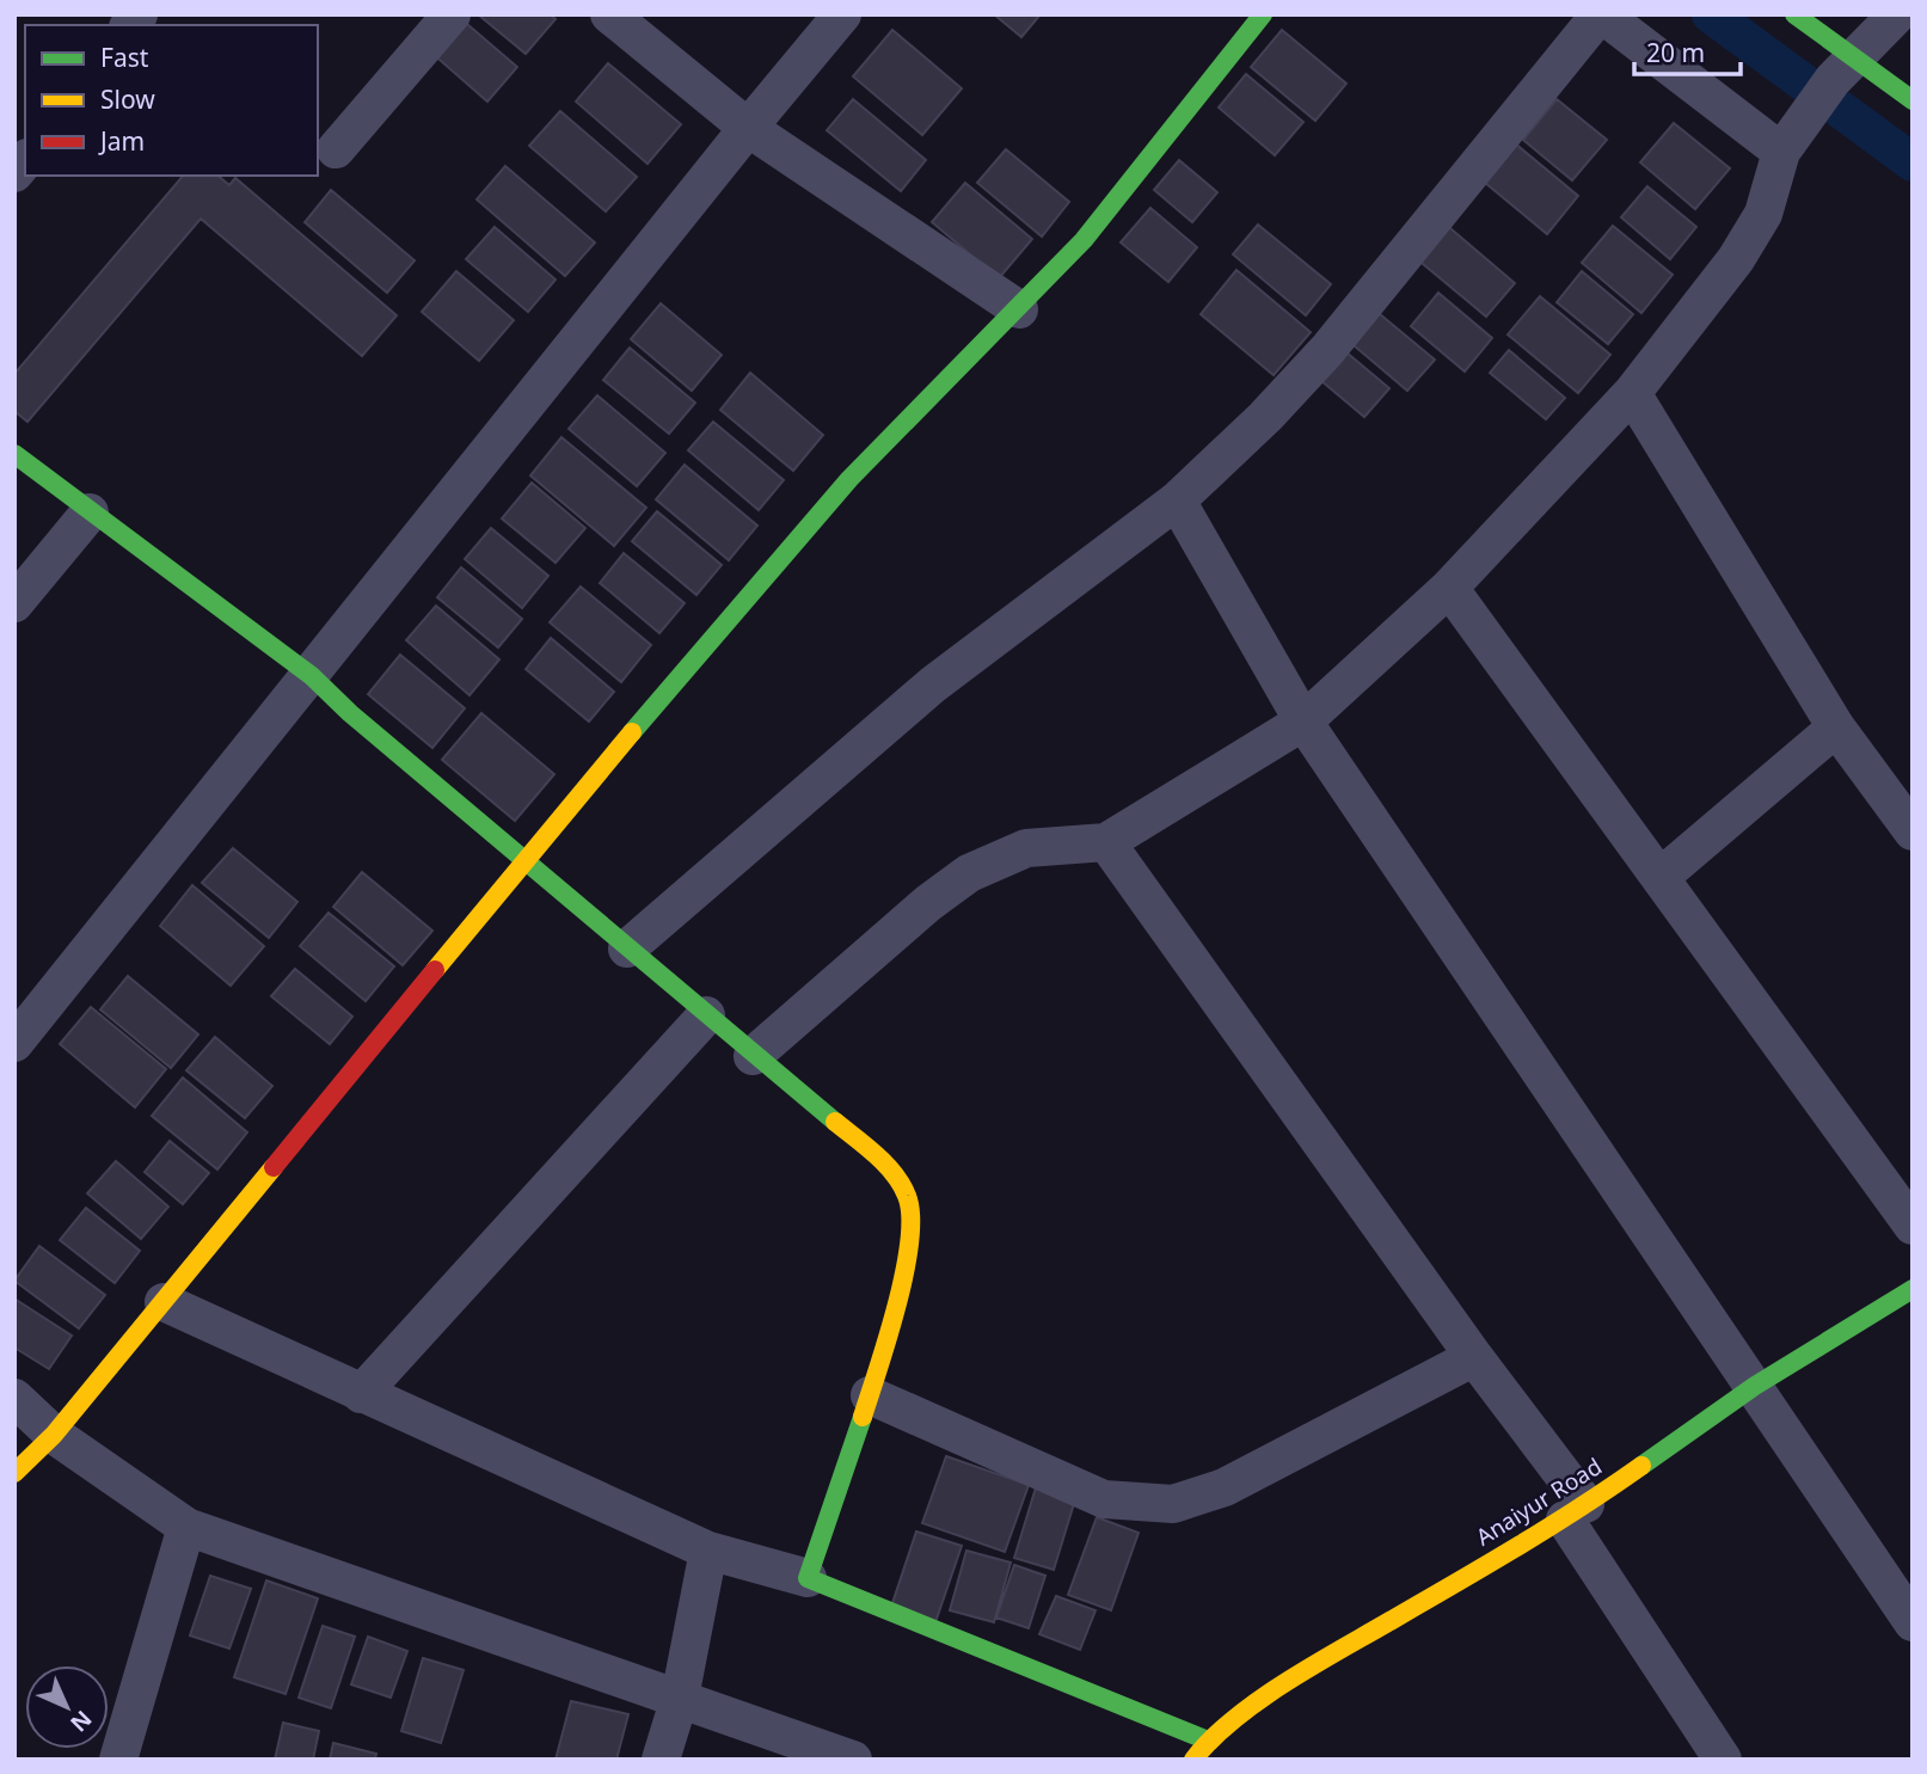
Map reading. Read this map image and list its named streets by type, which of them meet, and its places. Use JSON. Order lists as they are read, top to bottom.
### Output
{
  "streets": {
    "street": ["Anaiyur Road"]
  },
  "legend": ["Fast", "Slow", "Jam"],
  "scale_bar": "20 m",
  "north": "bottom right"
}
